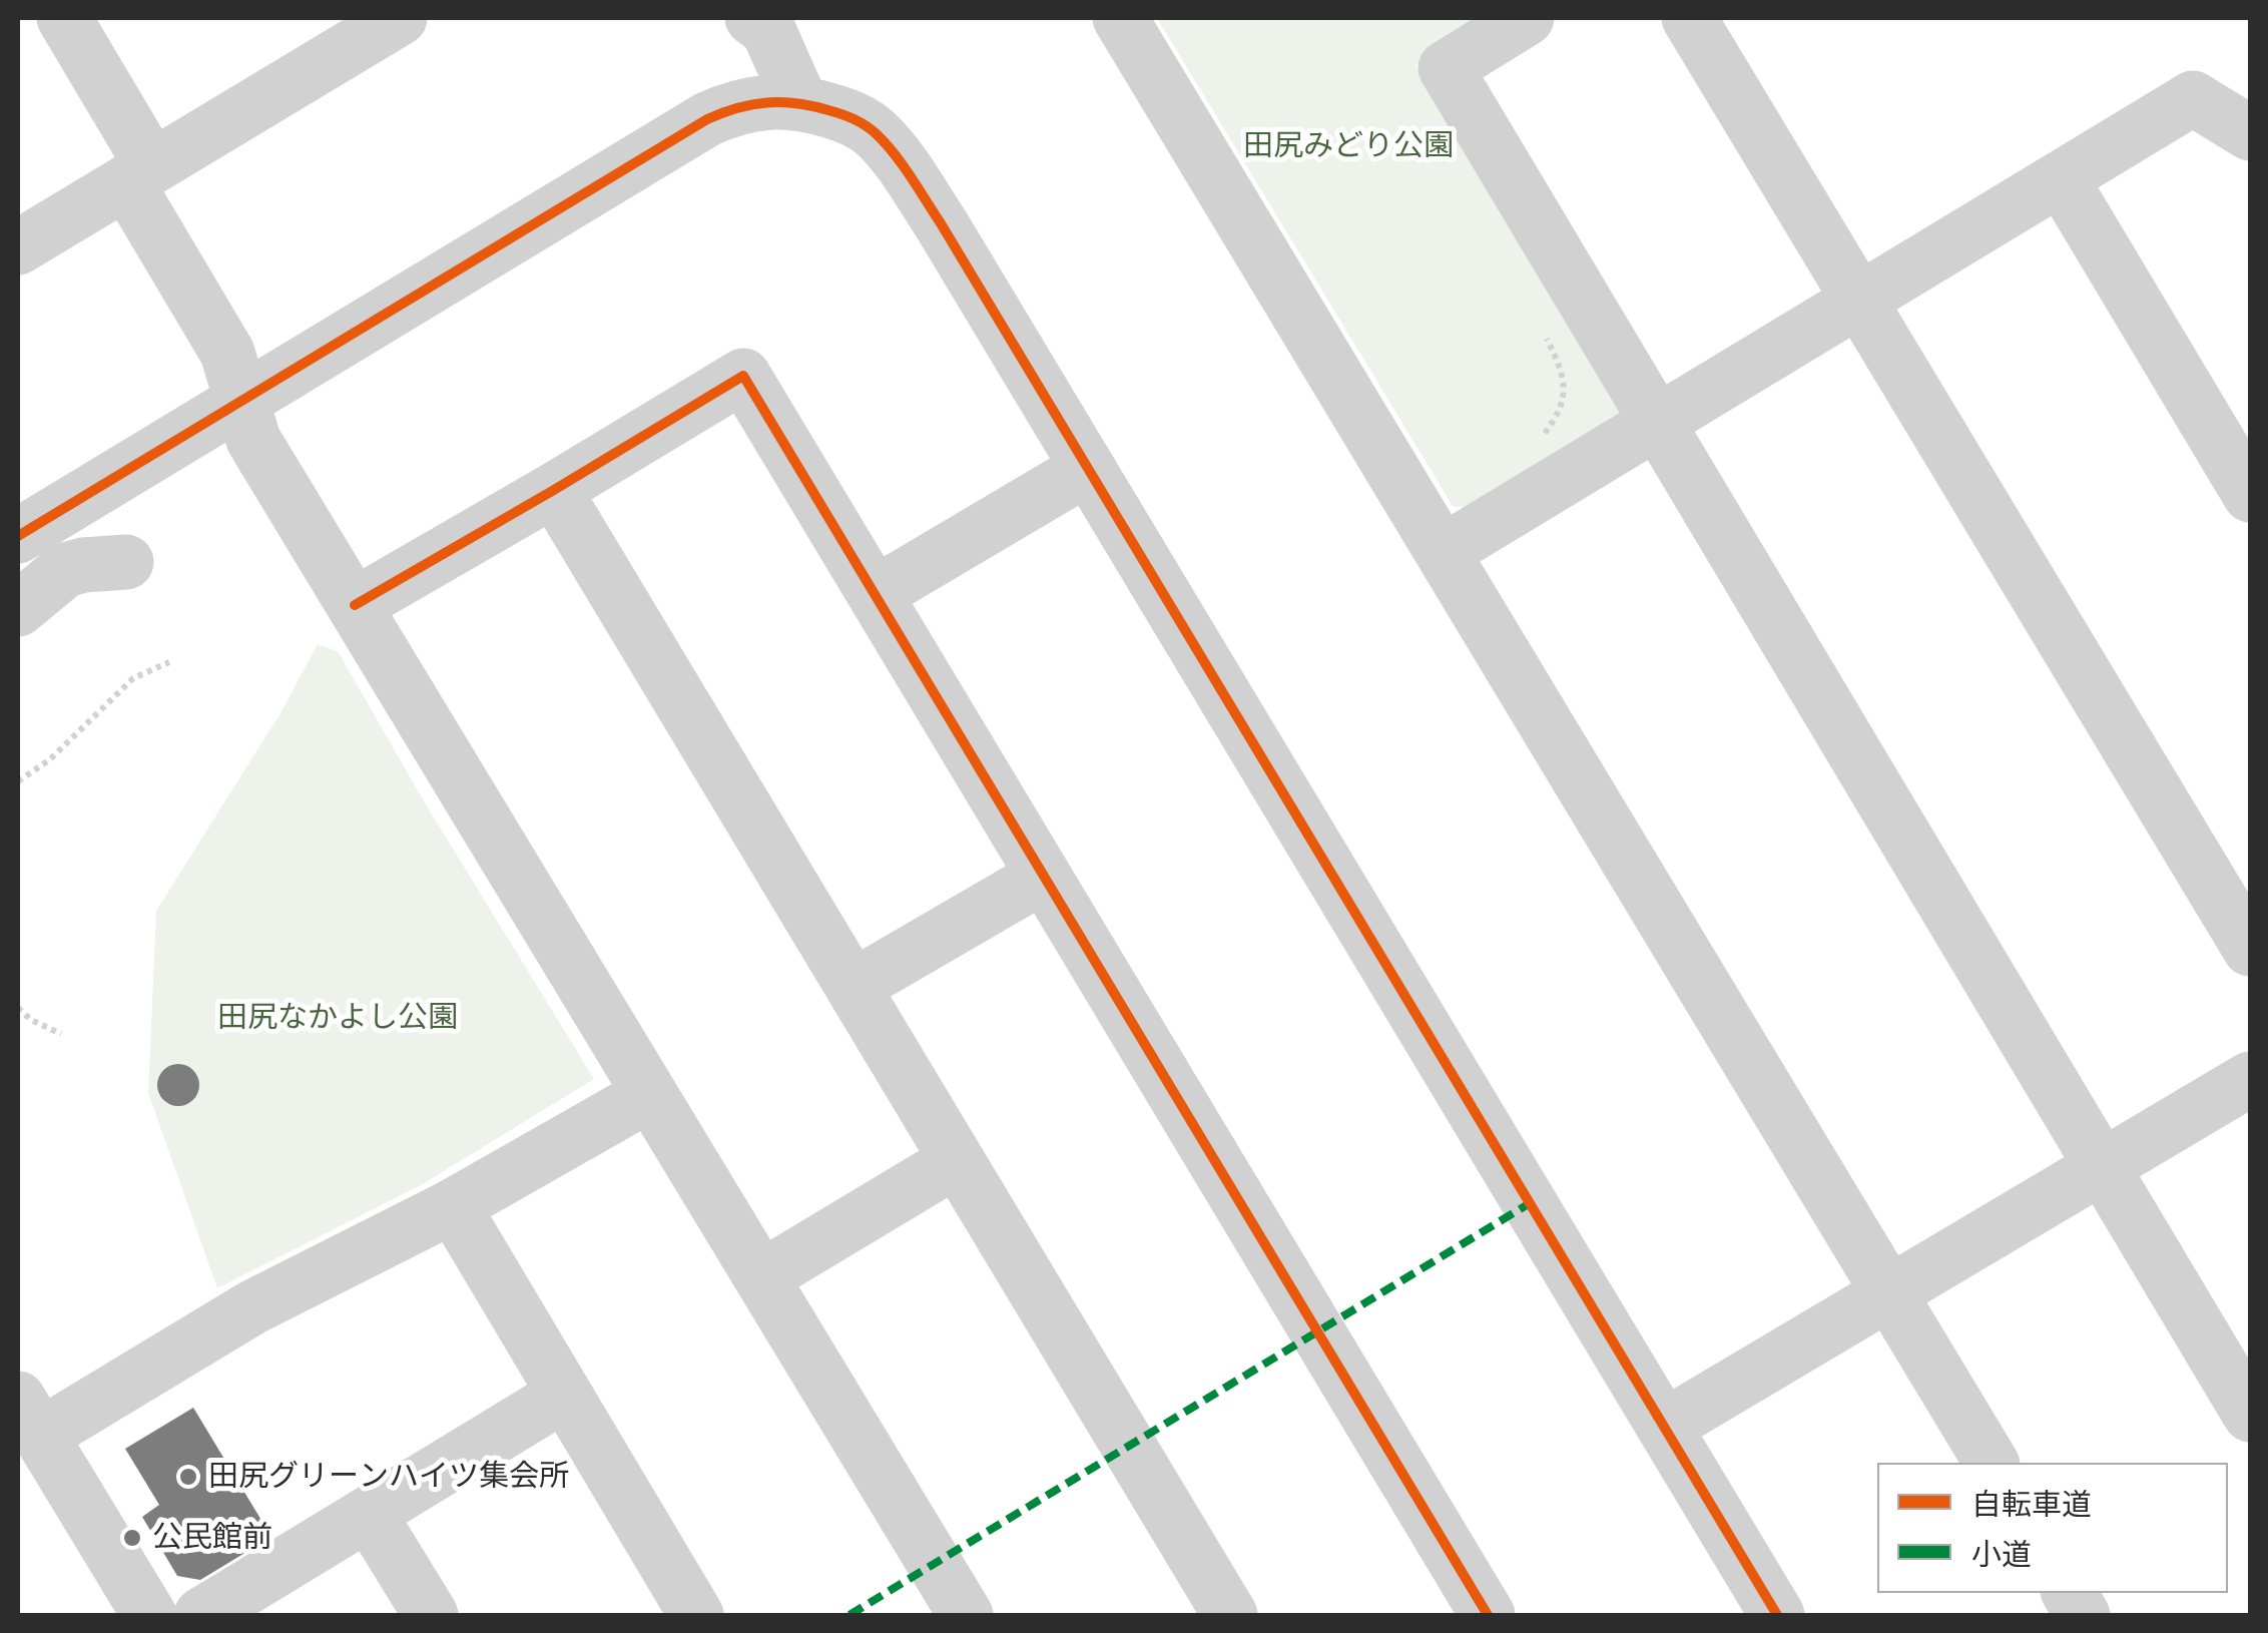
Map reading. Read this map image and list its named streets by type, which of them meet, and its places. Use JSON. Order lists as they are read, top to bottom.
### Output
{
  "parks": ["田尻みどり公園", "田尻なかよし公園"],
  "places": ["田尻グリーンハイツ集会所", "公民館前"],
  "legend": ["自転車道", "小道"]
}
